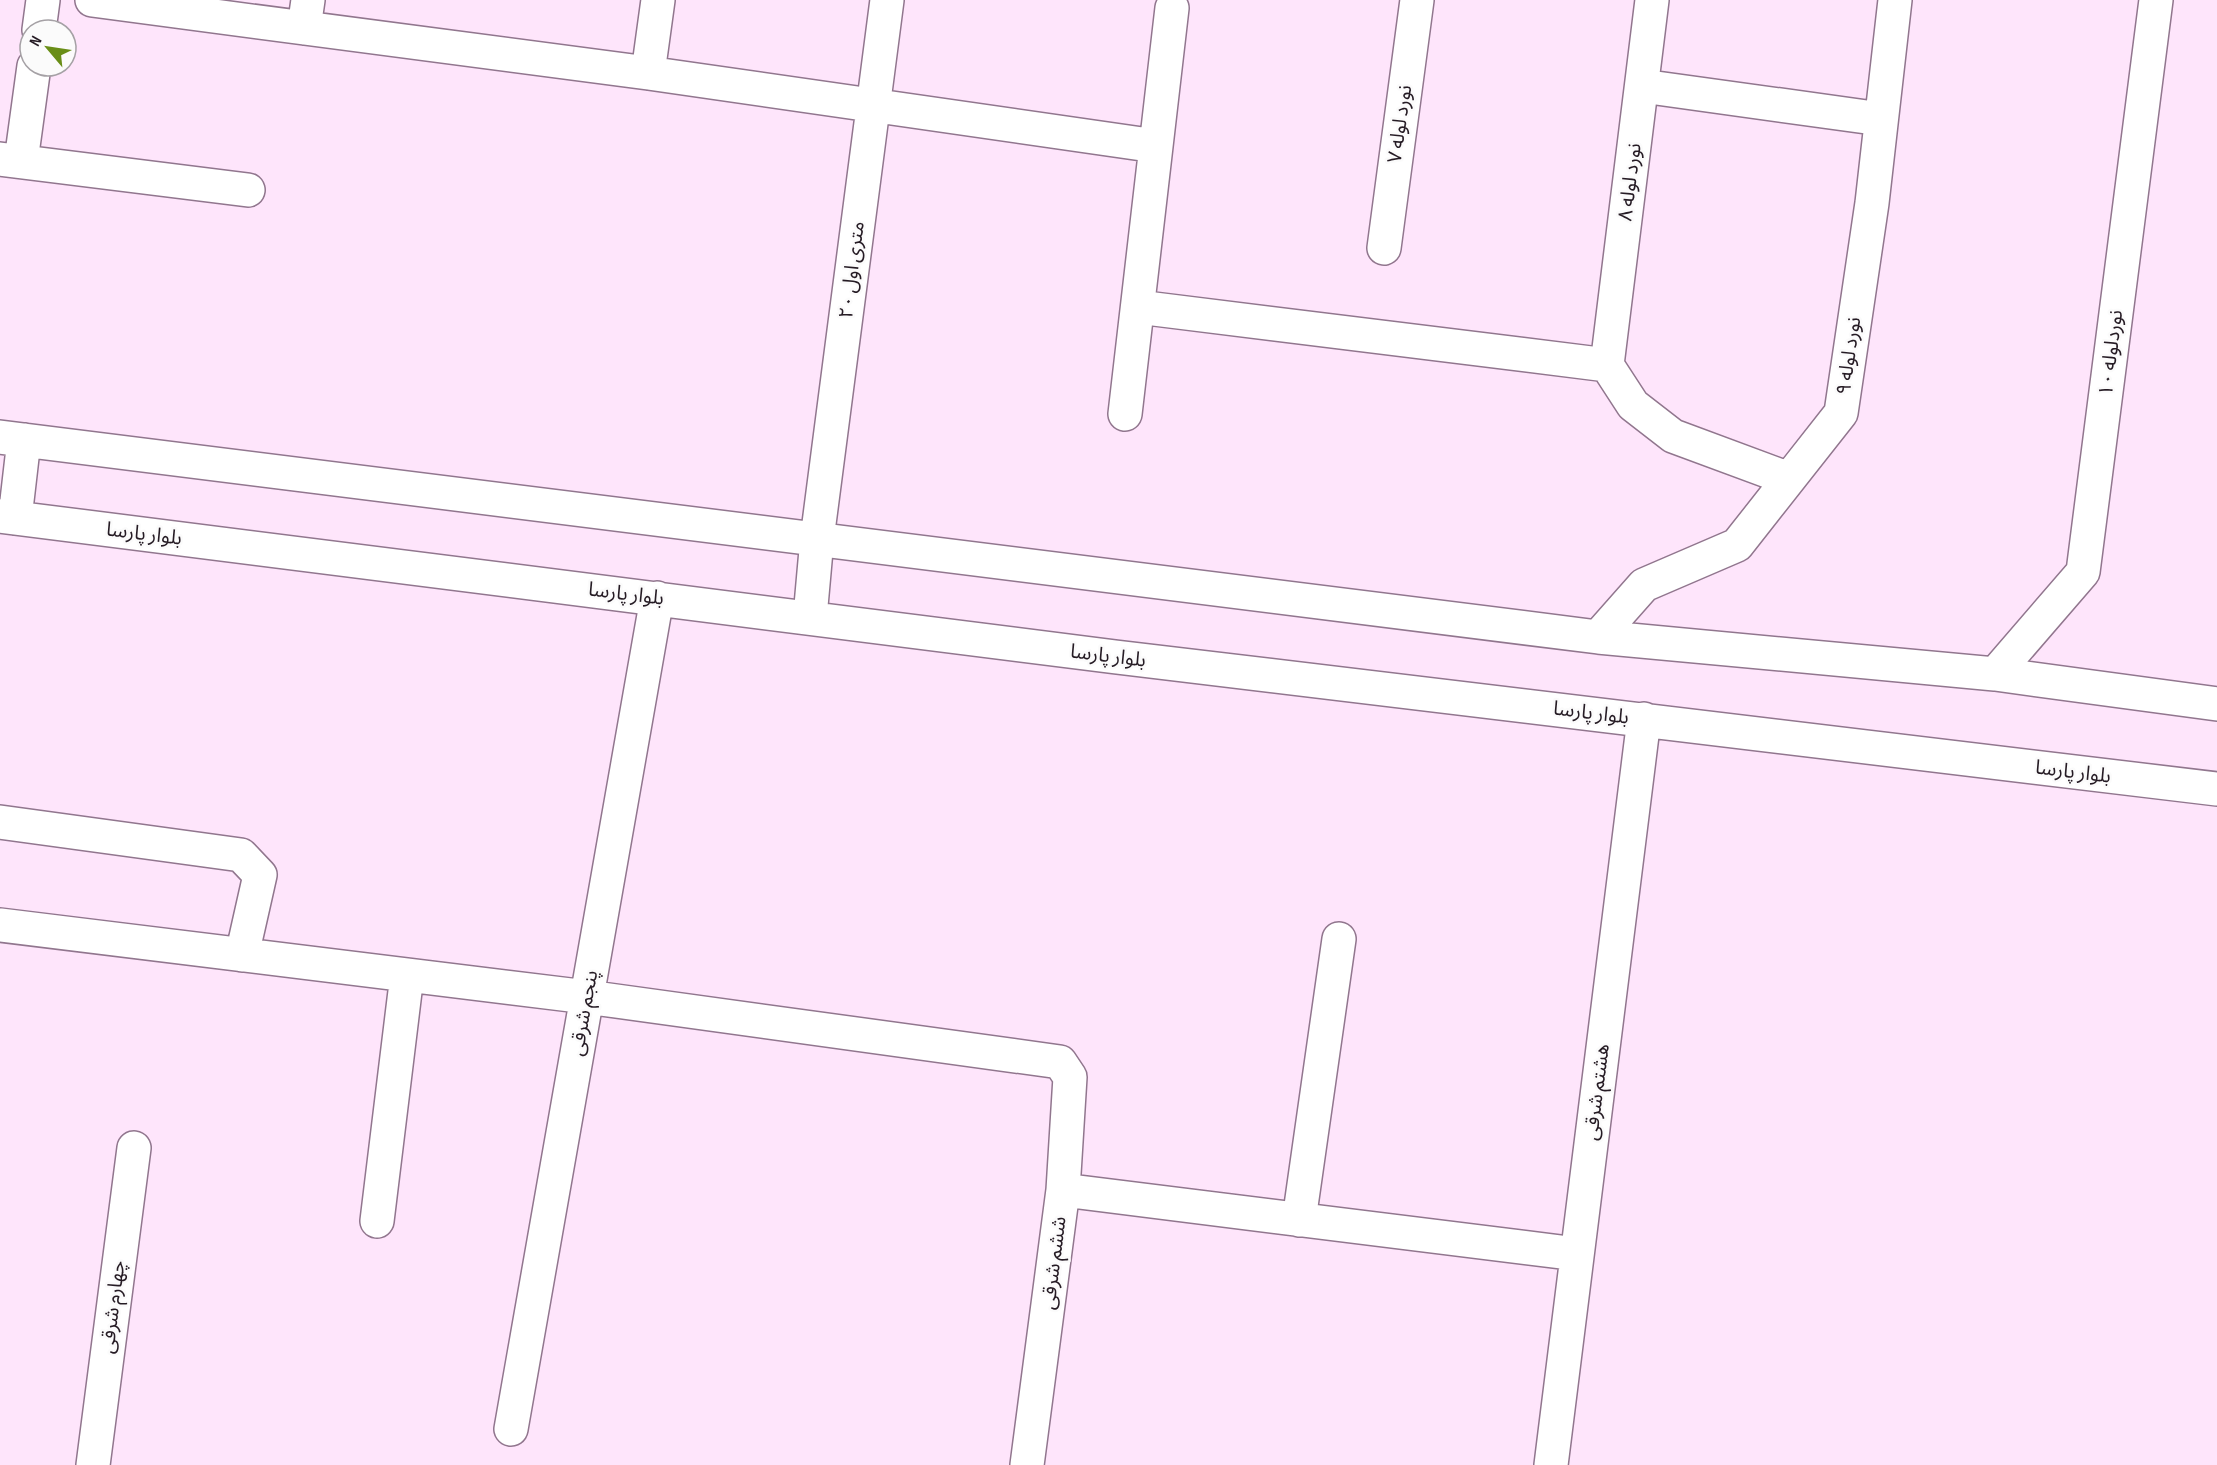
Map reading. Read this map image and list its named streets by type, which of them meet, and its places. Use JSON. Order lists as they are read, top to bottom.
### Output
{
  "streets": {
    "street": [
      "۷ نورد لوله",
      "۸ نورد لوله",
      "۲۰ متری اول",
      "۱۰ نوردلوله",
      "۹ نورد لوله",
      "بلوار پارسا",
      "پنجم شرقی",
      "هشتم شرقی",
      "ششم شرقی",
      "چهارم شرقی"
    ]
  },
  "crossings": [
    ["۲۰ متری اول", "بلوار پارسا"],
    ["بلوار پارسا", "پنجم شرقی"],
    ["بلوار پارسا", "هشتم شرقی"],
    ["پنجم شرقی", "ششم شرقی"]
  ],
  "north": "top left"
}
